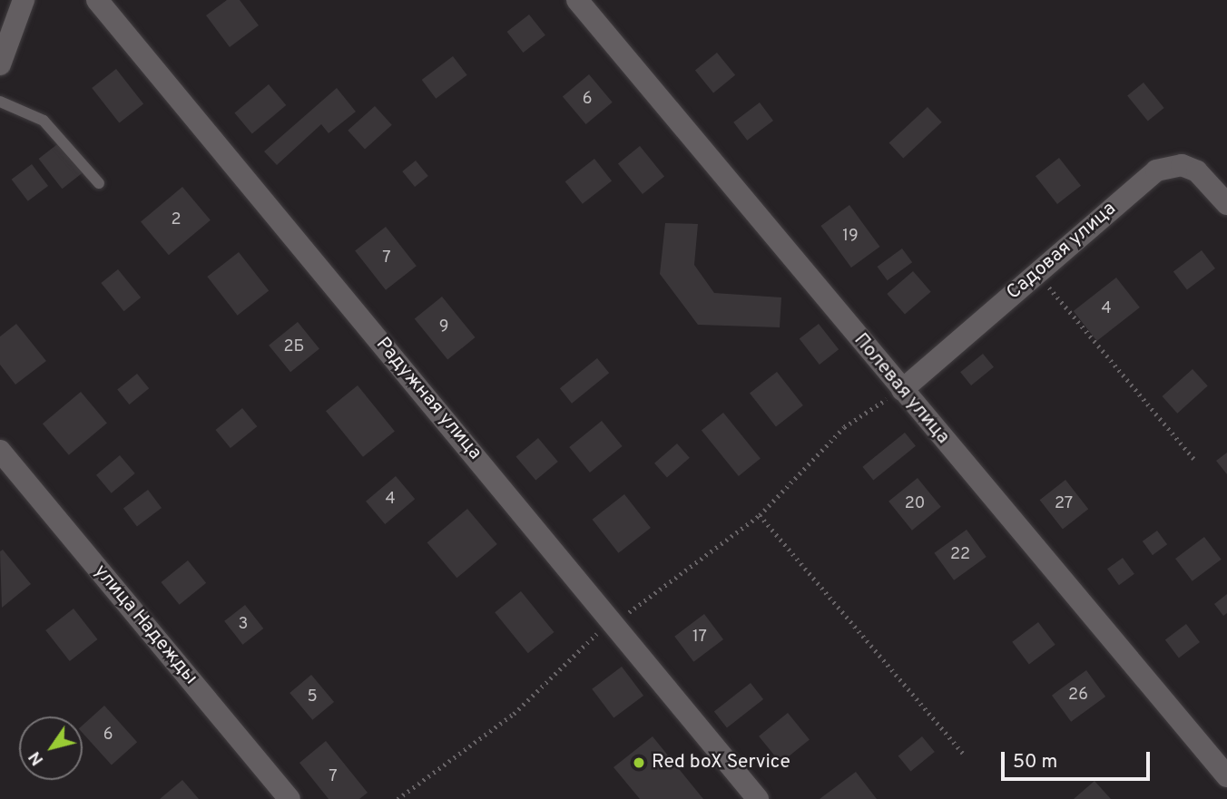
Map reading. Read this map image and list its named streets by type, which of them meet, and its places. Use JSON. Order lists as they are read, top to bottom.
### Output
{
  "streets": {
    "street": [
      "Садовая улица",
      "Полевая улица",
      "Радужная улица",
      "улица Надежды"
    ]
  },
  "crossings": [
    ["Садовая улица", "Полевая улица"]
  ],
  "places": ["Red boX Service"],
  "house_numbers": [
    "6",
    "2",
    "19",
    "7",
    "4",
    "9",
    "2Б",
    "4",
    "20",
    "27",
    "22",
    "3",
    "17",
    "26",
    "5",
    "6",
    "7"
  ],
  "scale_bar": "50 m",
  "north": "bottom left"
}
